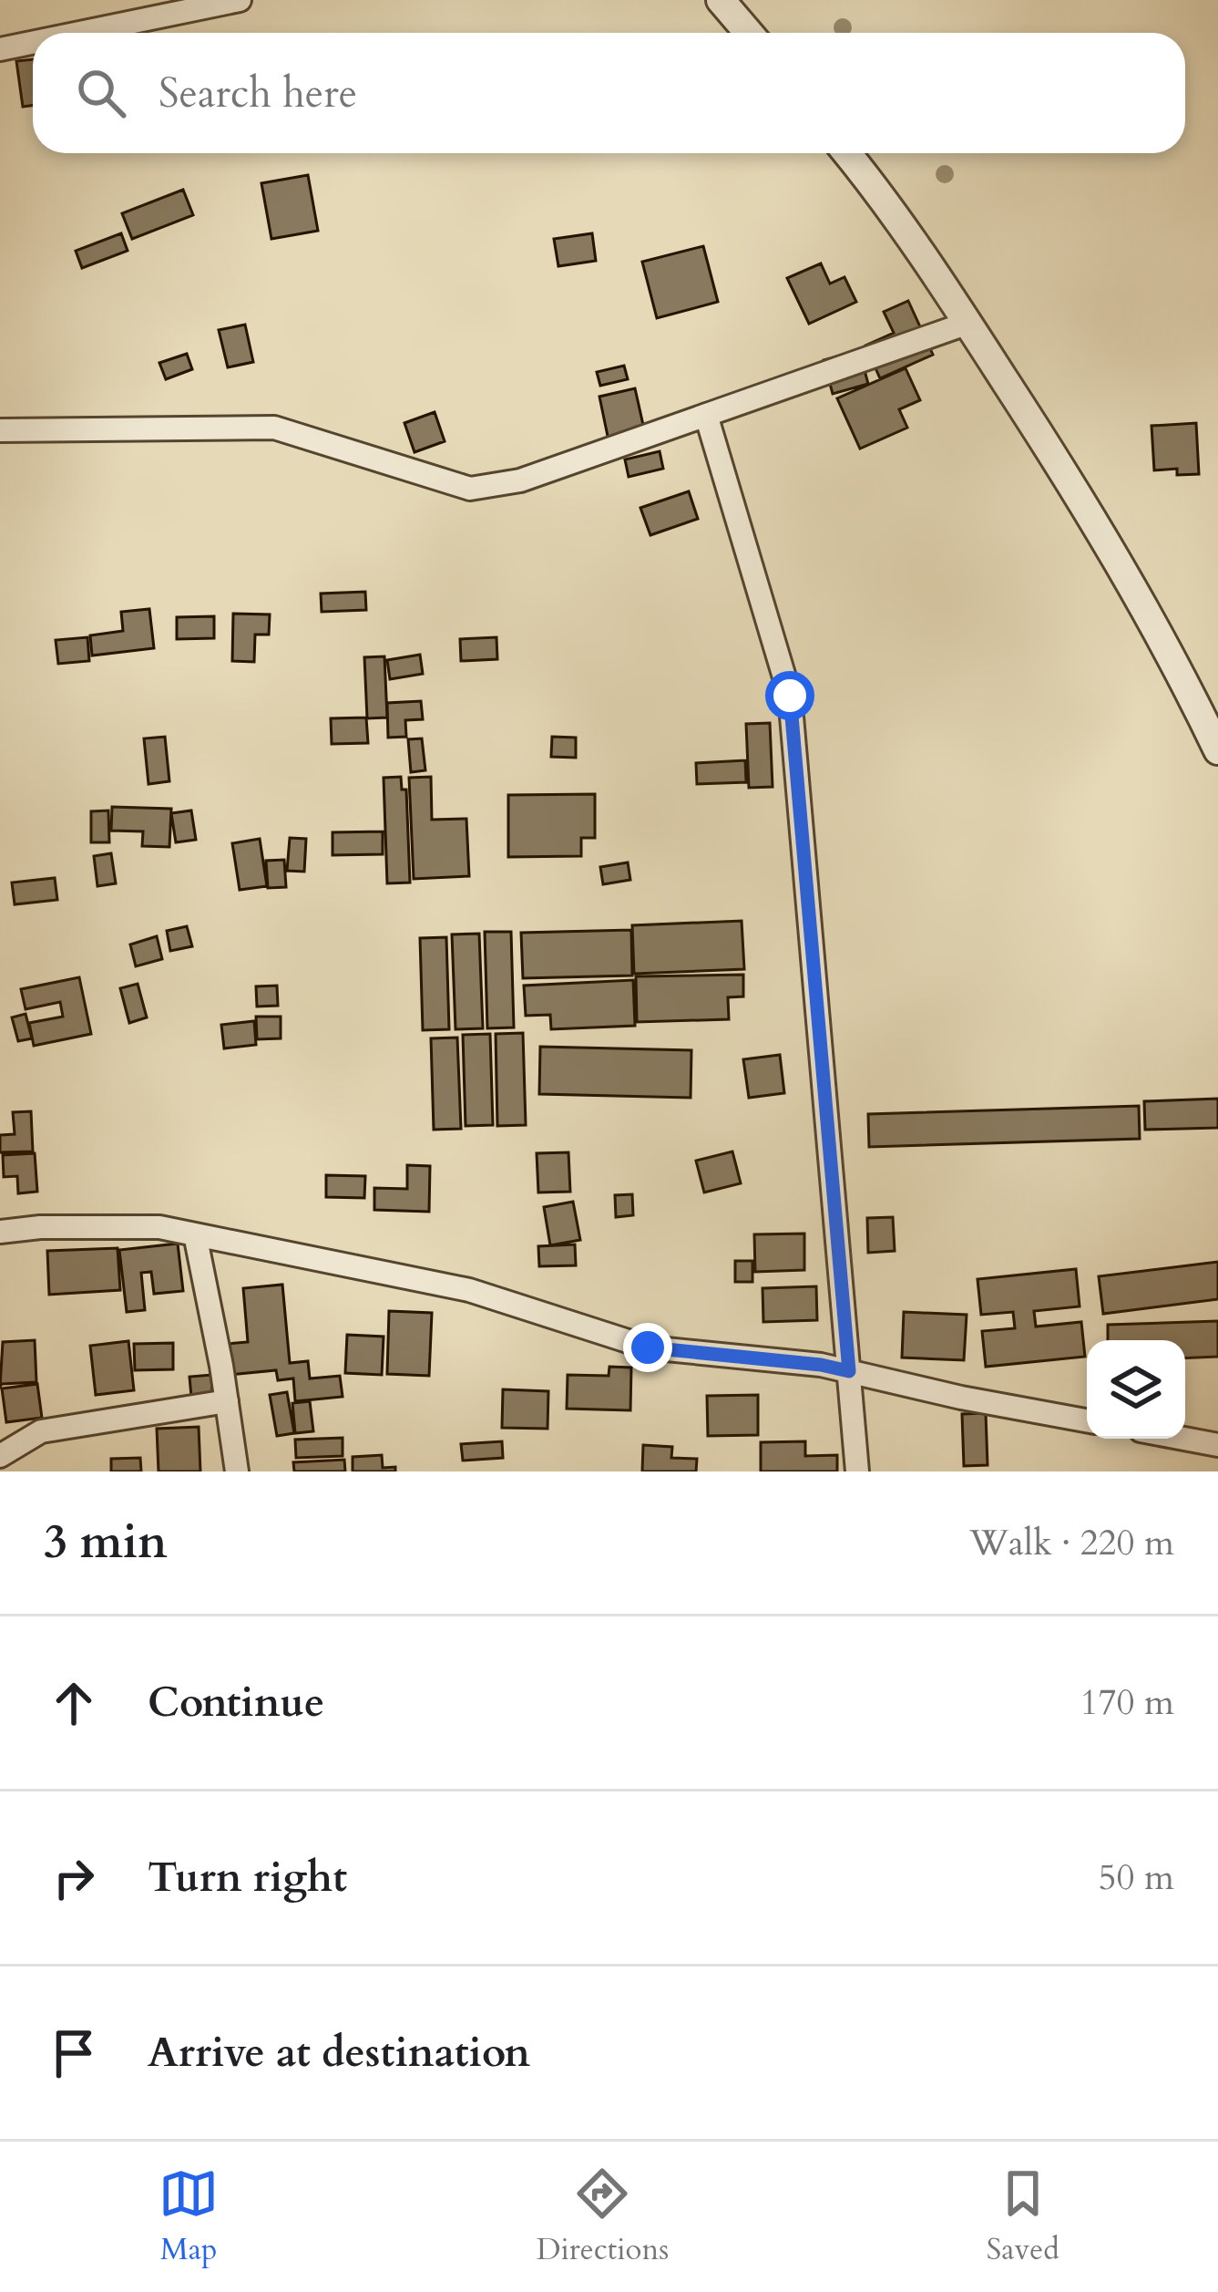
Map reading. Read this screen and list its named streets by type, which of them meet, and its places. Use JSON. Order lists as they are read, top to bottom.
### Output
{
  "page": {
    "search": "Search here",
    "heading": ["3 min", "Walk · 220 m"],
    "list": [
      ["Continue", "170 m"],
      ["Turn right", "50 m"],
      "Arrive at destination"
    ],
    "nav": ["Map", "Directions", "Saved"]
  }
}
